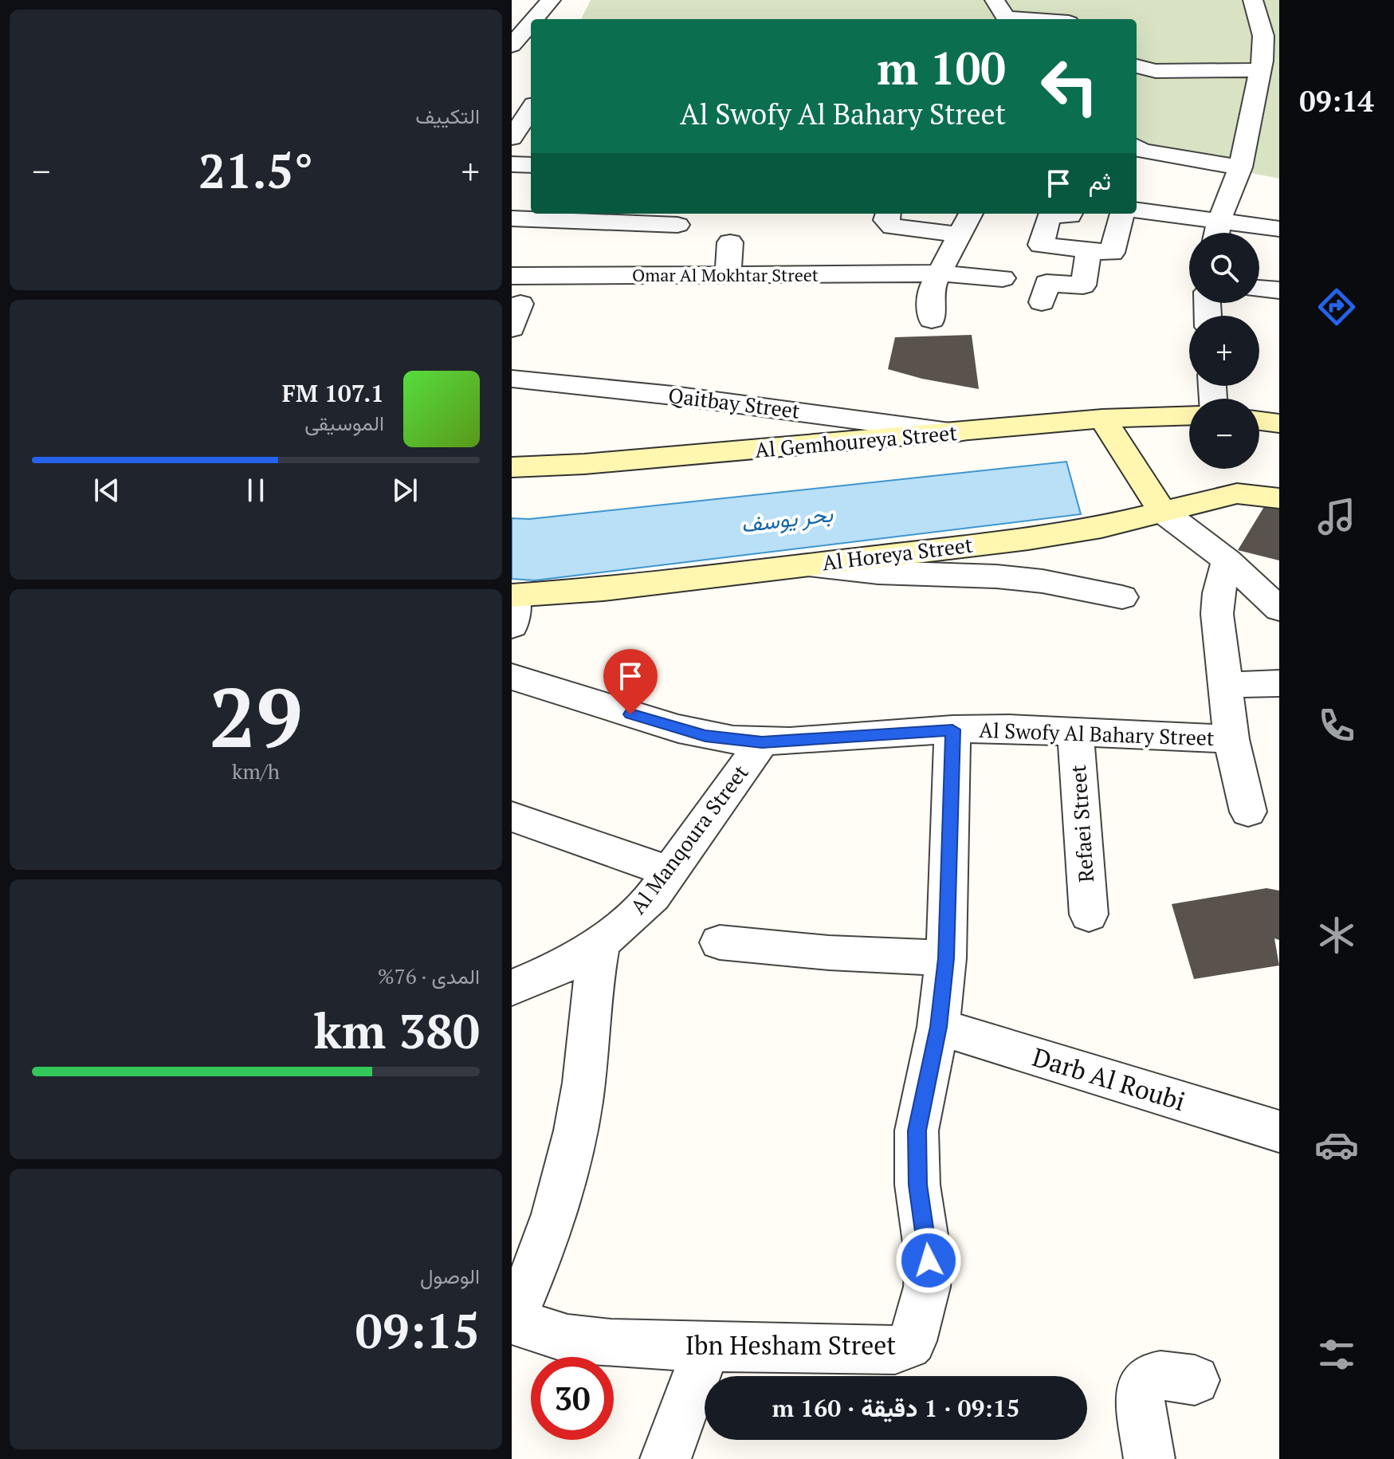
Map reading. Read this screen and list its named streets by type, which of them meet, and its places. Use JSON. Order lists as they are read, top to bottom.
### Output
{
  "streets": {
    "street": [
      "Omar Al Mokhtar Street",
      "Qaitbay Street",
      "Al Gemhoureya Street",
      "Al Horeya Street",
      "Al Swofy Al Bahary Street",
      "Refaei Street",
      "Al Manqoura Street",
      "Darb Al Roubi",
      "Ibn Hesham Street"
    ]
  },
  "crossings": [
    ["Qaitbay Street", "Al Gemhoureya Street"],
    ["Al Swofy Al Bahary Street", "Refaei Street"],
    ["Al Swofy Al Bahary Street", "Al Manqoura Street"],
    ["Al Swofy Al Bahary Street", "Ibn Hesham Street"],
    ["Darb Al Roubi", "Ibn Hesham Street"]
  ],
  "water": ["بحر يوسف"],
  "page": {
    "tabs": "09:14",
    "tile": [
      "التكييف",
      ["29", "km/h"],
      ["المدى · 76%", "380 km"],
      ["الوصول", "09:15"]
    ],
    "turn": ["100 m", "Al Swofy Al Bahary Street"],
    "heat": ["−", "21.5°", "+"],
    "then": "ثم",
    "map_buttons": ["+", "−"],
    "song": ["107.1 FM", "الموسيقى"],
    "limit": "30",
    "trip": "09:15 · 1 دقيقة · 160 m"
  }
}
